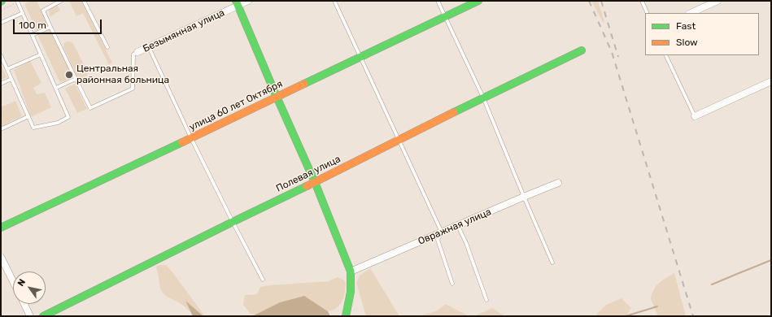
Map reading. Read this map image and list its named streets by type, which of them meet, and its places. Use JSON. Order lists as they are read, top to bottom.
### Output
{
  "streets": {
    "street": [
      "Безымянная улица",
      "улица 60 лет Октября",
      "Полевая улица",
      "Овражная улица"
    ]
  },
  "places": ["Центральная районная больница"],
  "legend": ["Fast", "Slow"],
  "scale_bar": "100 m",
  "north": "top left"
}
